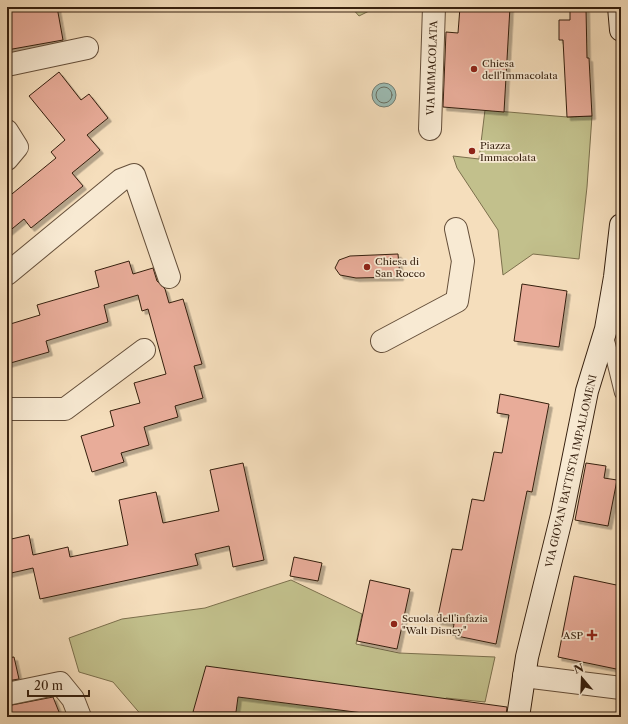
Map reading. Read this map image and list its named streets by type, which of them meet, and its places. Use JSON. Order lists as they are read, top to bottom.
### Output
{
  "streets": {
    "street": ["VIA IMMACOLATA", "VIA GIOVAN BATTISTA IMPALLOMENI"]
  },
  "places": {
    "other": [
      "Chiesa dell'Immacolata",
      "Piazza Immacolata",
      "Chiesa di San Rocco",
      "Scuola dell'infazia \"Walt Disney\""
    ],
    "health": ["ASP"]
  },
  "scale_bar": "20 m",
  "north": "top"
}
